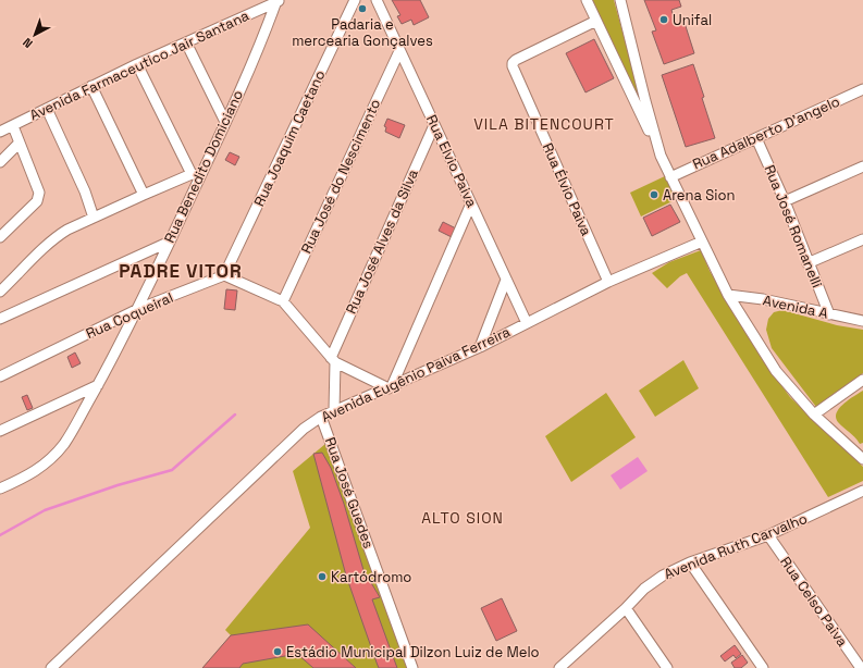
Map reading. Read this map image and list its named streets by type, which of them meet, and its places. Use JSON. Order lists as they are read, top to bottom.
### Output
{
  "streets": {
    "street": [
      "Avenida Farmaceutico Jair Santana",
      "Rua Adalberto D'angelo",
      "Rua Joaquim Caetano",
      "Rua Elvio Paiva",
      "Rua Benedito Domiciano",
      "Rua José do Nescimento",
      "Rua Élvio Paiva",
      "Rua José Romanelli",
      "Rua José Alves da Silva",
      "Avenida A",
      "Rua Coqueiral",
      "Avenida Eugênio Paiva Ferreira",
      "Rua José Guedes",
      "Avenida Ruth Carvalho",
      "Rua Celso Paiva"
    ]
  },
  "crossings": [
    ["Avenida Farmaceutico Jair Santana", "Rua Benedito Domiciano"],
    ["Rua Adalberto D'angelo", "Rua José Romanelli"],
    ["Rua Joaquim Caetano", "Rua Coqueiral"],
    ["Rua Elvio Paiva", "Rua José do Nescimento"],
    ["Rua Elvio Paiva", "Rua José Alves da Silva"],
    ["Rua Elvio Paiva", "Avenida Eugênio Paiva Ferreira"],
    ["Rua Benedito Domiciano", "Rua Coqueiral"],
    ["Rua Élvio Paiva", "Avenida Eugênio Paiva Ferreira"],
    ["Rua José Romanelli", "Avenida A"],
    ["Avenida Eugênio Paiva Ferreira", "Rua José Guedes"],
    ["Avenida Ruth Carvalho", "Rua Celso Paiva"]
  ],
  "districts": ["VILA BITENCOURT", "PADRE VITOR", "ALTO SION"],
  "places": [
    "Padaria e mercearia Gonçalves",
    "Unifal",
    "Arena Sion",
    "Kartódromo",
    "Estádio Municipal Dilzon Luiz de Melo"
  ],
  "north": "bottom left"
}
